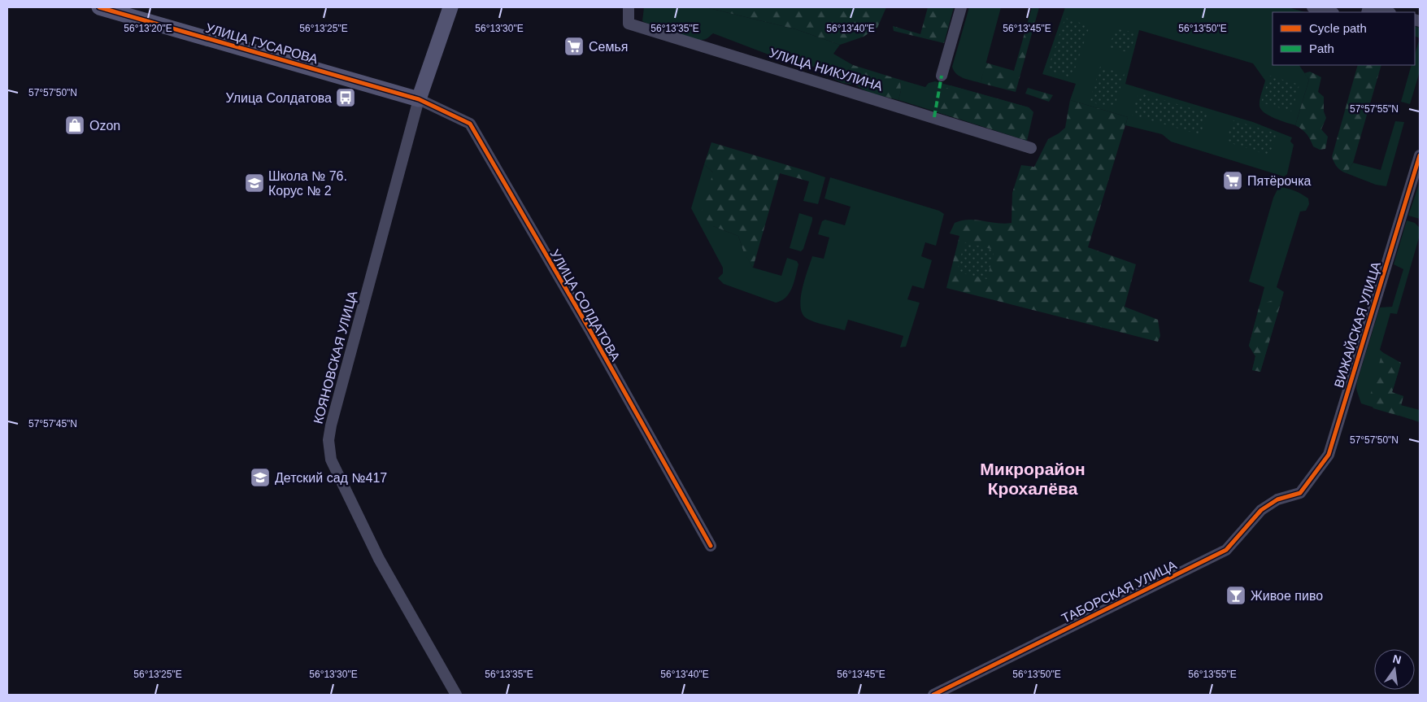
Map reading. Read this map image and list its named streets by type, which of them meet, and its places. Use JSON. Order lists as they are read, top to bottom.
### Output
{
  "streets": {
    "street": [
      "УЛИЦА ГУСАРОВА",
      "УЛИЦА НИКУЛИНА",
      "УЛИЦА СОЛДАТОВА",
      "ВИЖАЙСКАЯ УЛИЦА",
      "КОЯНОВСКАЯ УЛИЦА",
      "ТАБОРСКАЯ УЛИЦА"
    ]
  },
  "crossings": [
    ["УЛИЦА ГУСАРОВА", "УЛИЦА СОЛДАТОВА"],
    ["УЛИЦА ГУСАРОВА", "КОЯНОВСКАЯ УЛИЦА"],
    ["УЛИЦА СОЛДАТОВА", "КОЯНОВСКАЯ УЛИЦА"],
    ["ВИЖАЙСКАЯ УЛИЦА", "ТАБОРСКАЯ УЛИЦА"]
  ],
  "districts": ["Микрорайон Крохалёва"],
  "places": {
    "supermarket": ["Семья", "Пятёрочка"],
    "bus stop": ["Улица Солдатова"],
    "shop": ["Ozon"],
    "school or university": ["Школа № 76. Корус № 2", "Детский сад №417"],
    "bar": ["Живое пиво"]
  },
  "legend": ["Cycle path", "Path"],
  "north": "top",
  "coordinates": [
    "56°13'20\"E",
    "56°13'25\"E",
    "56°13'30\"E",
    "56°13'35\"E",
    "56°13'40\"E",
    "56°13'45\"E",
    "56°13'50\"E",
    "57°57'50\"N",
    "57°57'55\"N",
    "57°57'45\"N",
    "56°13'55\"E"
  ]
}
